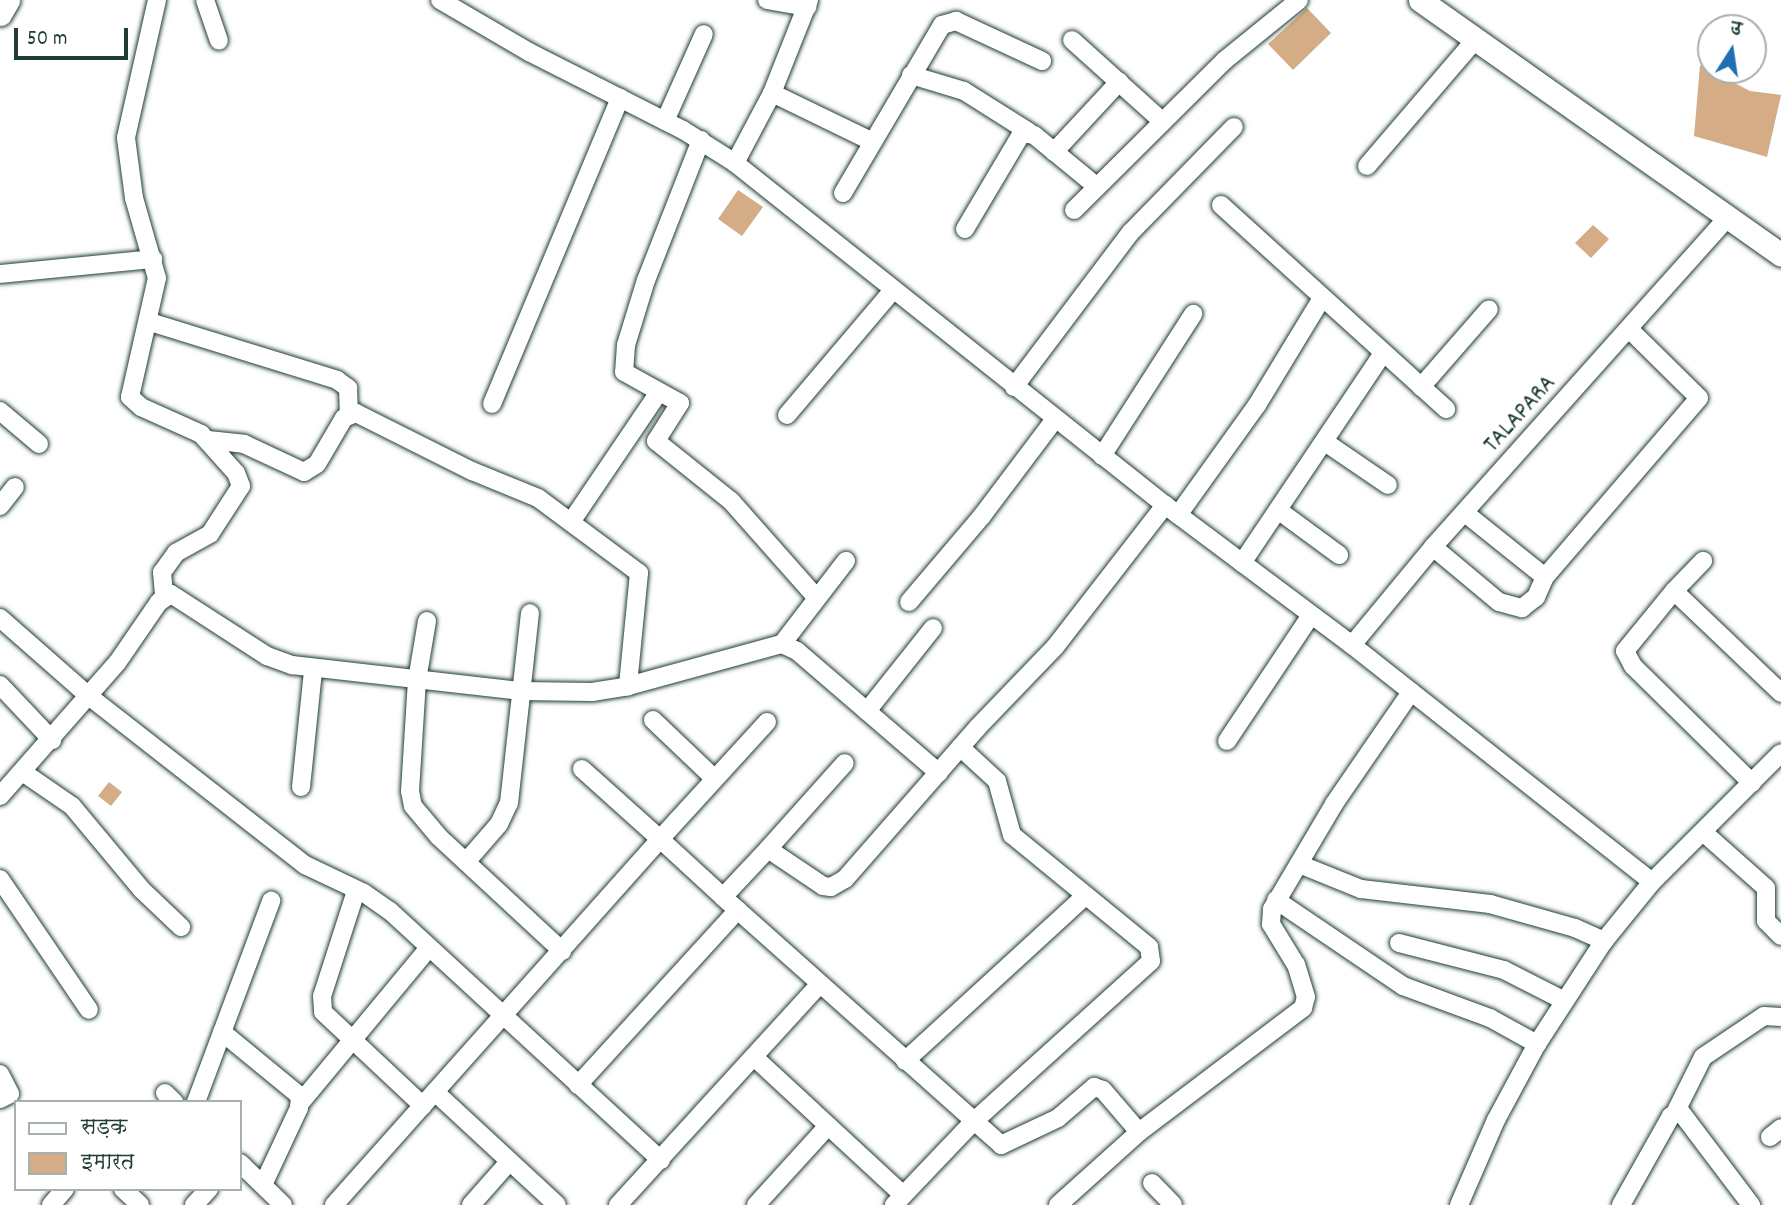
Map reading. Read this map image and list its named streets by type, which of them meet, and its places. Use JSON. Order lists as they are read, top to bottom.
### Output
{
  "streets": {
    "street": ["TALAPARA"]
  },
  "legend": ["सड़क", "इमारत"],
  "scale_bar": "50 m",
  "north": "top"
}
